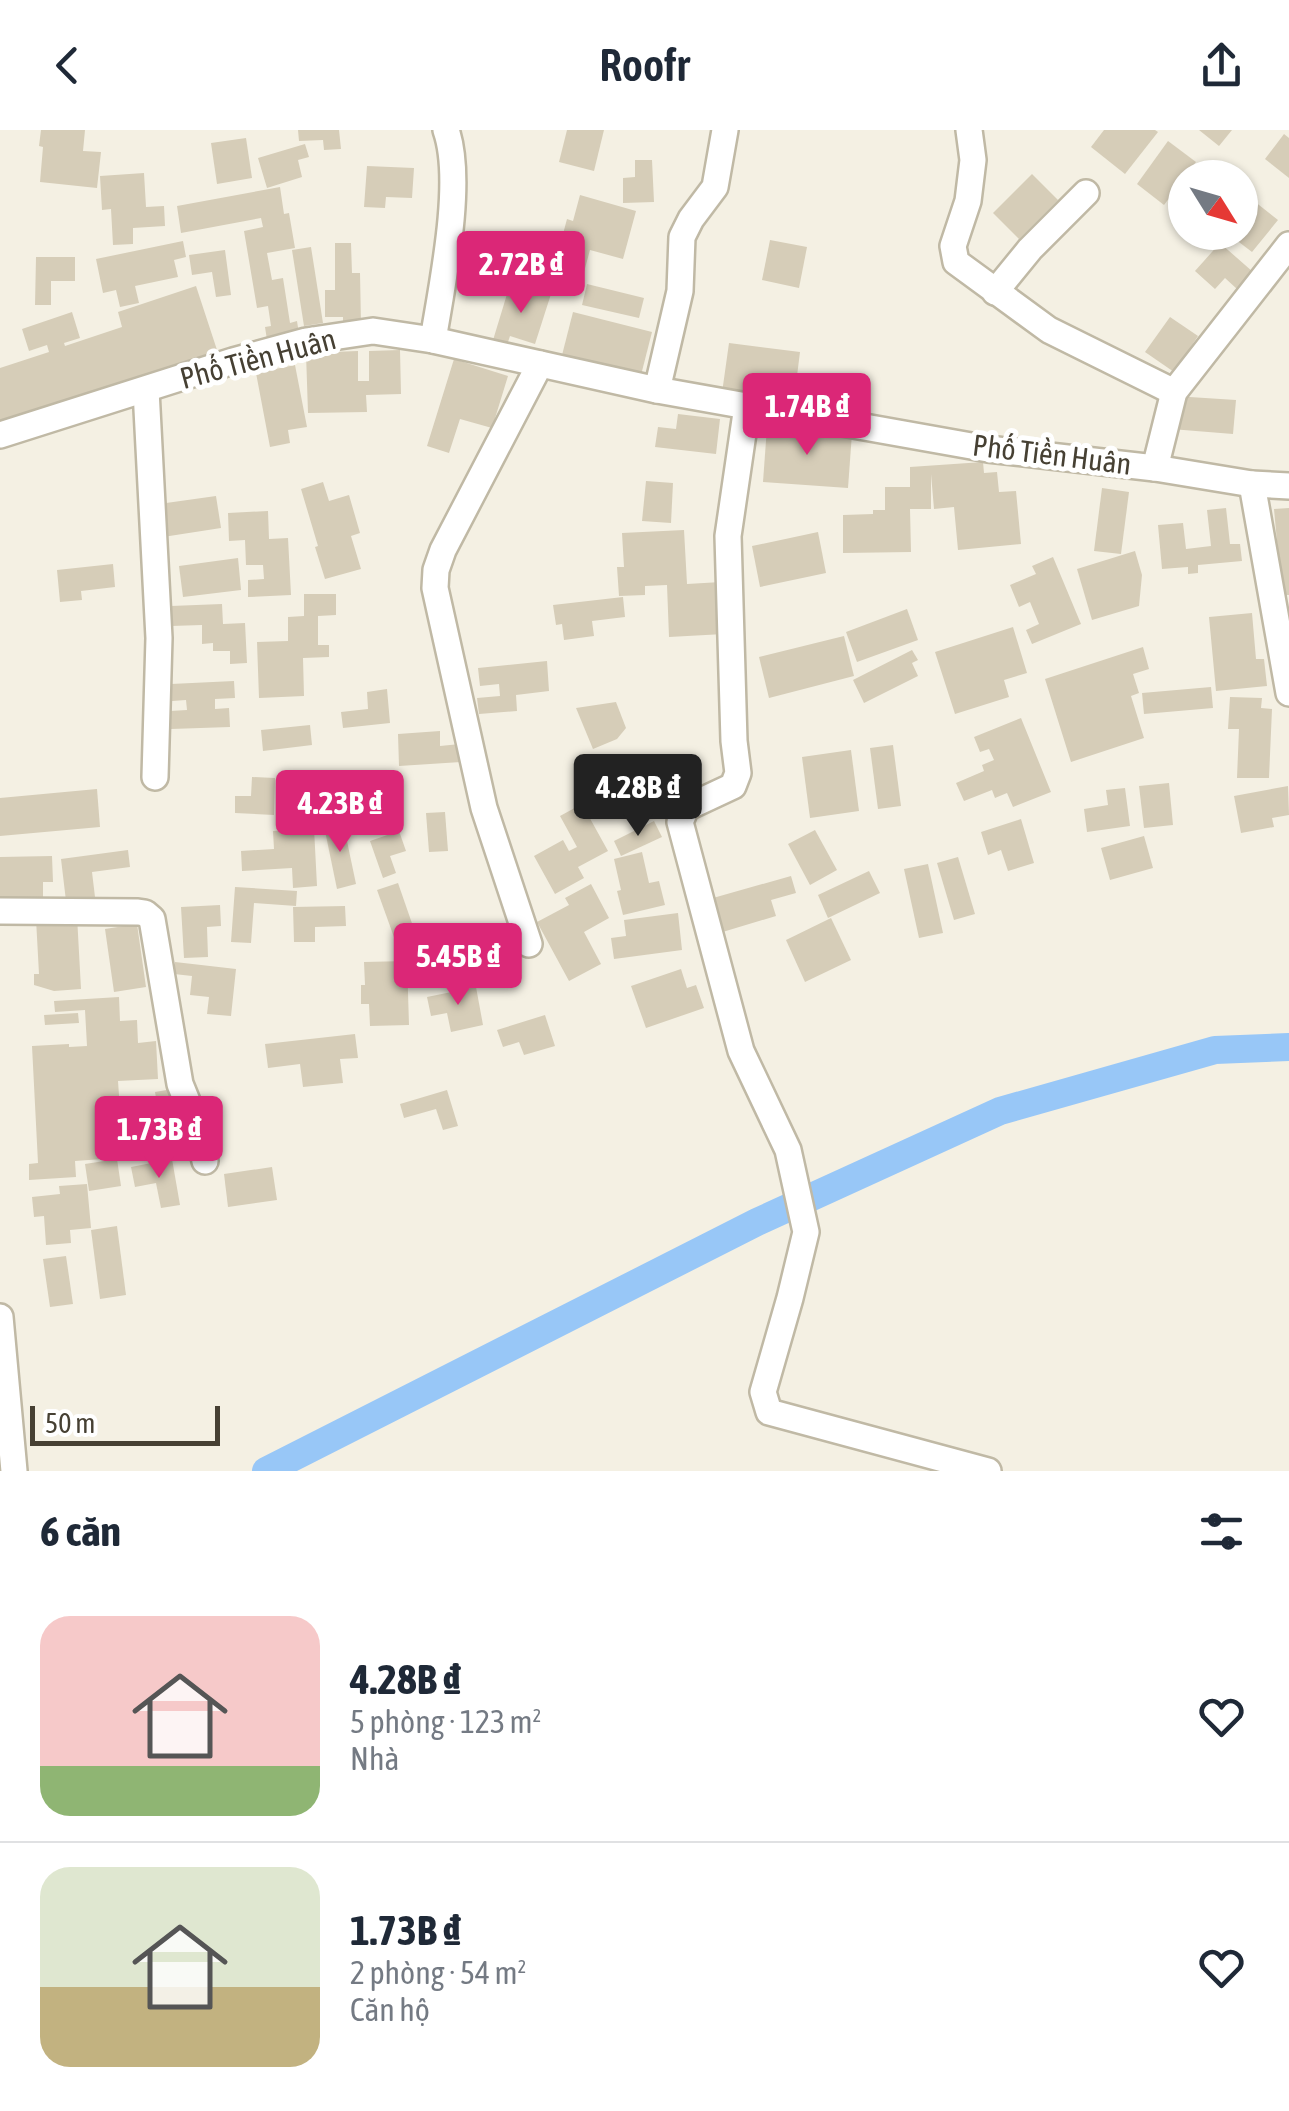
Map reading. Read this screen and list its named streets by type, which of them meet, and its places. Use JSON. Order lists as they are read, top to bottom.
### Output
{
  "streets": {
    "street": ["Phố Tiền Huân"]
  },
  "scale_bar": "50 m",
  "north": "bottom right",
  "page": {
    "header": "Roofr",
    "price": [
      "2.72B ₫",
      "1.74B ₫",
      "4.28B ₫",
      "4.23B ₫",
      "5.45B ₫",
      "1.73B ₫"
    ],
    "scale": "50 m",
    "heading": "6 căn",
    "list": [
      {
        "name": "4.28B ₫",
        "note": "5 phòng · 123 m² · Nhà"
      },
      {
        "name": "1.73B ₫",
        "note": "2 phòng · 54 m² · Căn hộ"
      }
    ]
  }
}
